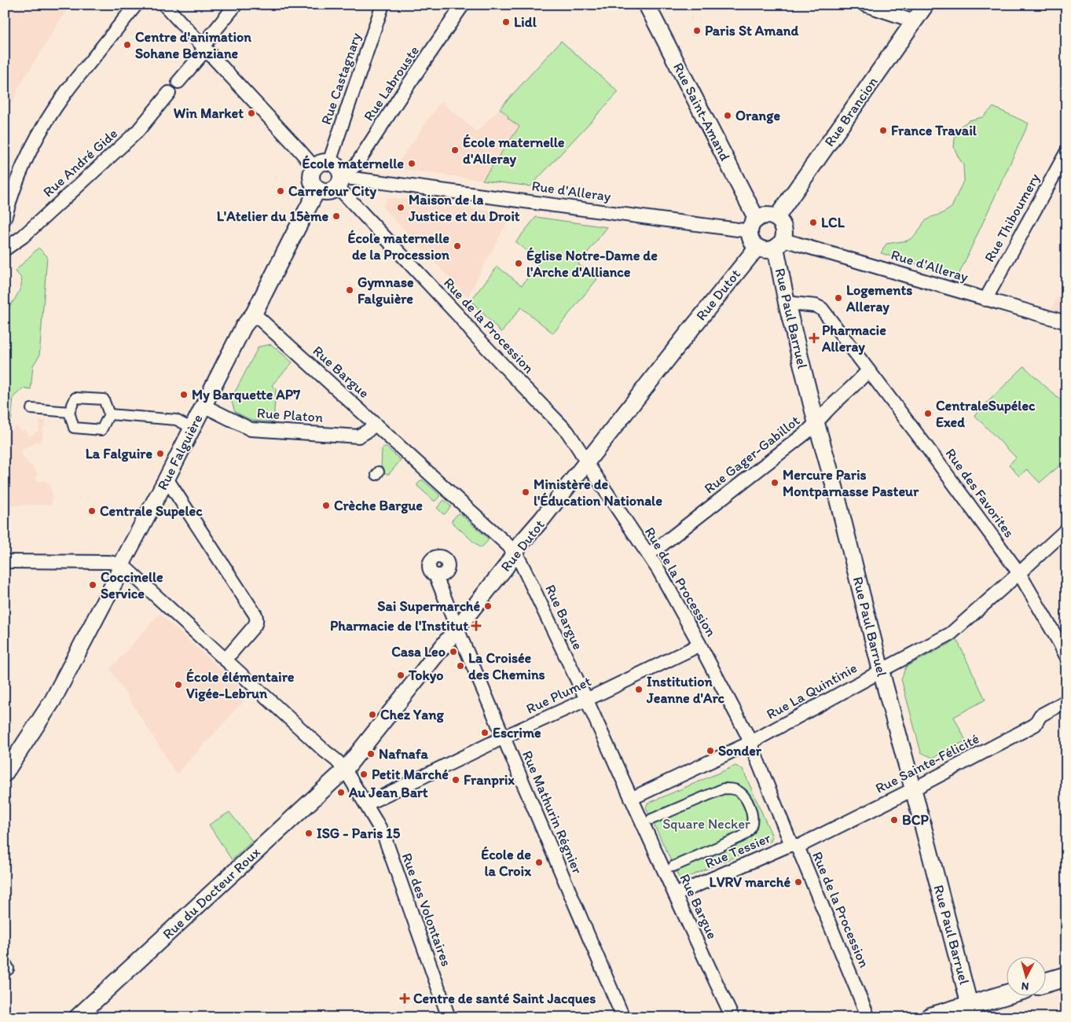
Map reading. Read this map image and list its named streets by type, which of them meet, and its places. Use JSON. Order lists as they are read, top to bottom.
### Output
{
  "streets": {
    "street": [
      "Rue Castagnary",
      "Rue Labrouste",
      "Rue Saint-Amand",
      "Rue Brancion",
      "Rue André Gide",
      "Rue d'Alleray",
      "Rue Thiboumery",
      "Rue Dutot",
      "Rue Paul Barruel",
      "Rue de la Procession",
      "Rue Bargue",
      "Rue Platon",
      "Rue Falguière",
      "Rue Gager-Gabillot",
      "Rue des Favorites",
      "Rue La Quintinie",
      "Rue Plumet",
      "Rue Sainte-Félicité",
      "Rue Mathurin Régnier",
      "Rue Tessier",
      "Rue du Docteur Roux",
      "Rue des Volontaires"
    ]
  },
  "crossings": [
    ["Rue Castagnary", "Rue Labrouste"],
    ["Rue Castagnary", "Rue d'Alleray"],
    ["Rue Castagnary", "Rue de la Procession"],
    ["Rue Castagnary", "Rue Falguière"],
    ["Rue Labrouste", "Rue d'Alleray"],
    ["Rue Labrouste", "Rue de la Procession"],
    ["Rue Labrouste", "Rue Falguière"],
    ["Rue Saint-Amand", "Rue Brancion"],
    ["Rue Saint-Amand", "Rue d'Alleray"],
    ["Rue Saint-Amand", "Rue Dutot"],
    ["Rue Saint-Amand", "Rue Paul Barruel"],
    ["Rue Brancion", "Rue d'Alleray"],
    ["Rue Brancion", "Rue Dutot"],
    ["Rue Brancion", "Rue Paul Barruel"],
    ["Rue d'Alleray", "Rue Thiboumery"],
    ["Rue d'Alleray", "Rue Dutot"],
    ["Rue d'Alleray", "Rue Paul Barruel"],
    ["Rue d'Alleray", "Rue de la Procession"],
    ["Rue d'Alleray", "Rue Falguière"],
    ["Rue Dutot", "Rue Paul Barruel"],
    ["Rue Dutot", "Rue de la Procession"],
    ["Rue Dutot", "Rue Bargue"],
    ["Rue Dutot", "Rue Mathurin Régnier"],
    ["Rue Dutot", "Rue du Docteur Roux"],
    ["Rue Dutot", "Rue des Volontaires"],
    ["Rue Paul Barruel", "Rue Gager-Gabillot"],
    ["Rue Paul Barruel", "Rue des Favorites"],
    ["Rue Paul Barruel", "Rue La Quintinie"],
    ["Rue Paul Barruel", "Rue Sainte-Félicité"],
    ["Rue de la Procession", "Rue Falguière"],
    ["Rue de la Procession", "Rue Gager-Gabillot"],
    ["Rue de la Procession", "Rue La Quintinie"],
    ["Rue de la Procession", "Rue Plumet"],
    ["Rue de la Procession", "Rue Sainte-Félicité"],
    ["Rue de la Procession", "Rue Tessier"],
    ["Rue Bargue", "Rue Platon"],
    ["Rue Bargue", "Rue Falguière"],
    ["Rue Bargue", "Rue La Quintinie"],
    ["Rue Bargue", "Rue Plumet"],
    ["Rue Bargue", "Rue Tessier"],
    ["Rue Platon", "Rue Falguière"],
    ["Rue Falguière", "Rue des Volontaires"],
    ["Rue Gager-Gabillot", "Rue des Favorites"],
    ["Rue des Favorites", "Rue La Quintinie"],
    ["Rue Plumet", "Rue Mathurin Régnier"],
    ["Rue Plumet", "Rue des Volontaires"],
    ["Rue Sainte-Félicité", "Rue Tessier"],
    ["Rue du Docteur Roux", "Rue des Volontaires"]
  ],
  "parks": ["Square Necker"],
  "places": {
    "other": [
      "Lidl",
      "Paris St Amand",
      "Centre d'animation Sohane Benziane",
      "Win Market",
      "Orange",
      "France Travail",
      "École maternelle d'Alleray",
      "École maternelle",
      "Carrefour City",
      "Maison de la Justice et du Droit",
      "L'Atelier du 15ème",
      "LCL",
      "École maternelle de la Procession",
      "Église Notre-Dame de l'Arche d'Alliance",
      "Gymnase Falguière",
      "Logements Alleray",
      "My Barquette AP7",
      "CentraleSupélec Exed",
      "La Falguire",
      "Mercure Paris Montparnasse Pasteur",
      "Ministère de l'Éducation Nationale",
      "Crèche Bargue",
      "Centrale Supelec",
      "Coccinelle Service",
      "Sai Supermarché",
      "Casa Leo",
      "La Croisée des Chemins",
      "Tokyo",
      "École élémentaire Vigée-Lebrun",
      "Institution Jeanne d'Arc",
      "Chez Yang",
      "Escrime",
      "Sonder",
      "Nafnafa",
      "Petit Marché",
      "Franprix",
      "Au Jean Bart",
      "BCP",
      "ISG - Paris 15",
      "École de la Croix",
      "LVRV marché"
    ],
    "health": ["Pharmacie Alleray", "Pharmacie de l'Institut", "Centre de santé Saint Jacques"]
  },
  "north": "bottom"
}
